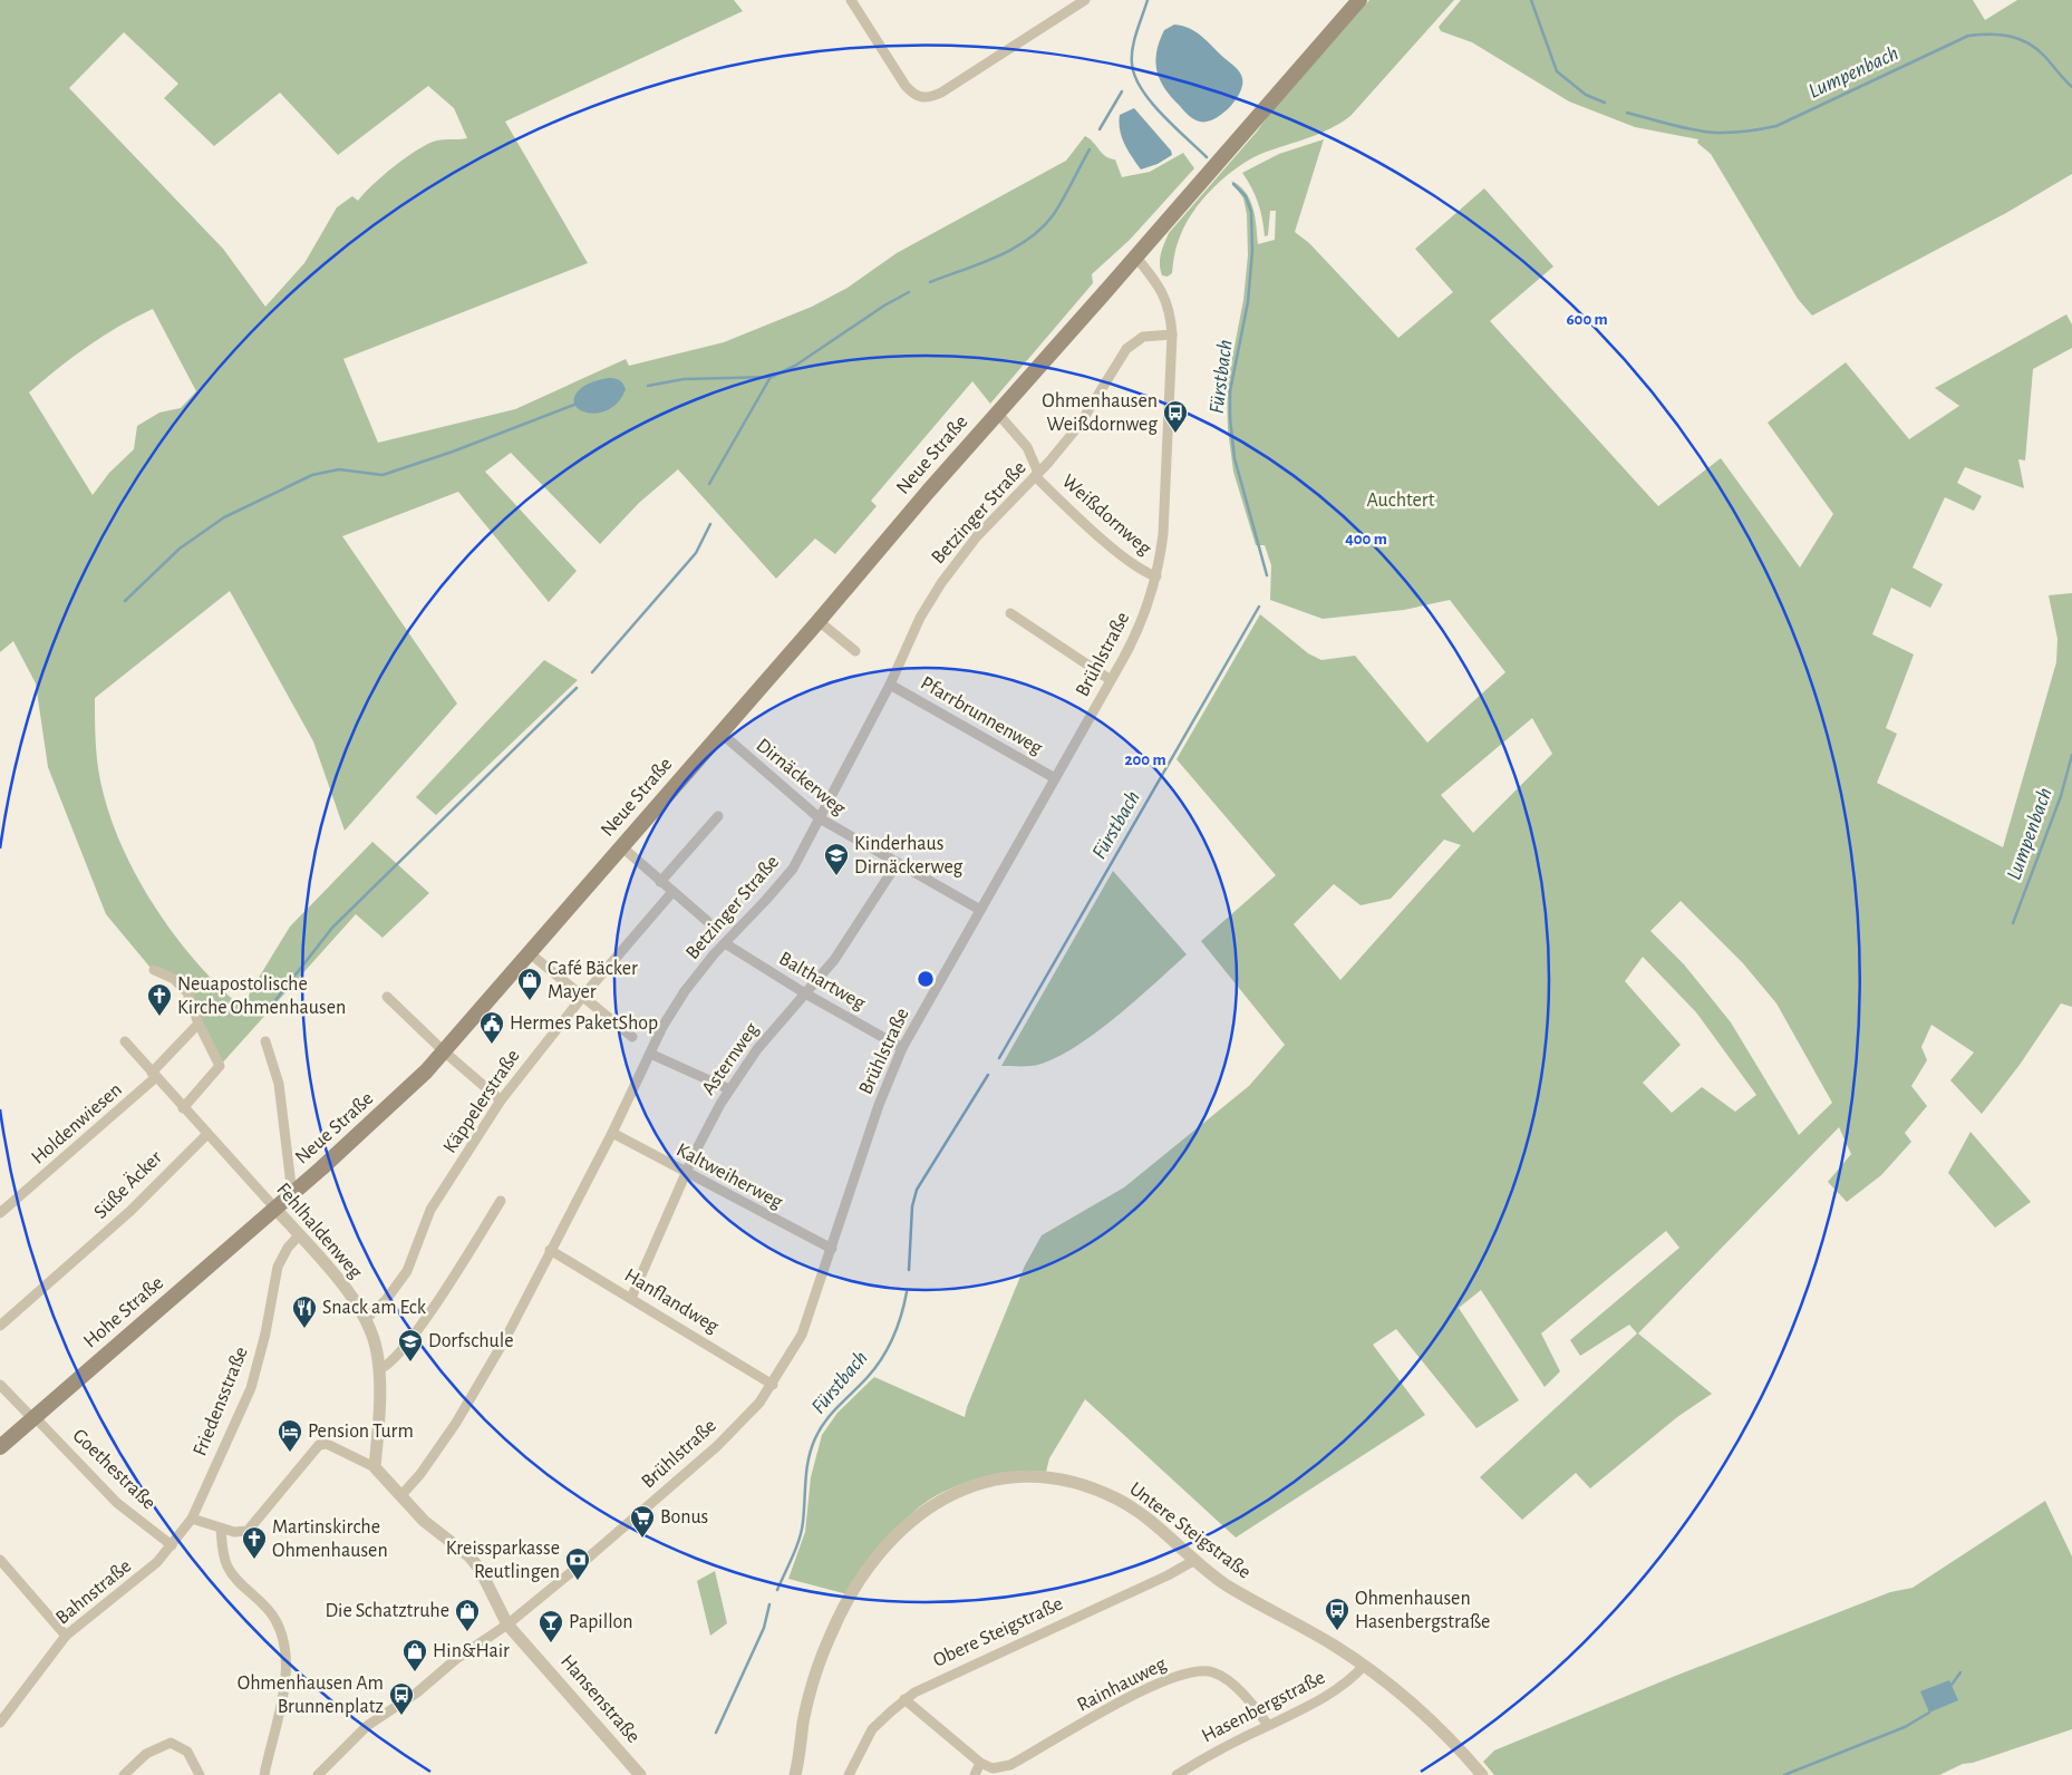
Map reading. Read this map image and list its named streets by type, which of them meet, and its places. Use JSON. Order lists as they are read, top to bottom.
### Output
{
  "streets": {
    "main road": ["Neue Straße", "Hohe Straße"],
    "street": [
      "Betzinger Straße",
      "Weißdornweg",
      "Brühlstraße",
      "Pfarrbrunnenweg",
      "Dirnäckerweg",
      "Balthartweg",
      "Asternweg",
      "Käppelerstraße",
      "Holdenwiesen",
      "Kaltweiherweg",
      "Süße Äcker",
      "Fehlhaldenweg",
      "Hanflandweg",
      "Friedensstraße",
      "Goethestraße",
      "Untere Steigstraße",
      "Bahnstraße",
      "Obere Steigstraße",
      "Rainhauweg",
      "Hansenstraße",
      "Hasenbergstraße"
    ]
  },
  "crossings": [
    ["Neue Straße", "Weißdornweg"],
    ["Neue Straße", "Brühlstraße"],
    ["Neue Straße", "Dirnäckerweg"],
    ["Neue Straße", "Fehlhaldenweg"],
    ["Neue Straße", "Hohe Straße"],
    ["Betzinger Straße", "Weißdornweg"],
    ["Betzinger Straße", "Brühlstraße"],
    ["Betzinger Straße", "Pfarrbrunnenweg"],
    ["Betzinger Straße", "Dirnäckerweg"],
    ["Betzinger Straße", "Balthartweg"],
    ["Betzinger Straße", "Kaltweiherweg"],
    ["Betzinger Straße", "Hanflandweg"],
    ["Betzinger Straße", "Hansenstraße"],
    ["Weißdornweg", "Brühlstraße"],
    ["Brühlstraße", "Pfarrbrunnenweg"],
    ["Brühlstraße", "Dirnäckerweg"],
    ["Brühlstraße", "Balthartweg"],
    ["Brühlstraße", "Kaltweiherweg"],
    ["Brühlstraße", "Hanflandweg"],
    ["Brühlstraße", "Hansenstraße"],
    ["Dirnäckerweg", "Asternweg"],
    ["Balthartweg", "Asternweg"],
    ["Asternweg", "Kaltweiherweg"],
    ["Asternweg", "Hanflandweg"],
    ["Käppelerstraße", "Fehlhaldenweg"],
    ["Holdenwiesen", "Fehlhaldenweg"],
    ["Süße Äcker", "Fehlhaldenweg"],
    ["Fehlhaldenweg", "Hohe Straße"],
    ["Fehlhaldenweg", "Friedensstraße"],
    ["Fehlhaldenweg", "Hansenstraße"],
    ["Hohe Straße", "Goethestraße"],
    ["Friedensstraße", "Goethestraße"],
    ["Friedensstraße", "Bahnstraße"],
    ["Goethestraße", "Bahnstraße"],
    ["Untere Steigstraße", "Obere Steigstraße"],
    ["Untere Steigstraße", "Hasenbergstraße"],
    ["Rainhauweg", "Hasenbergstraße"]
  ],
  "water": ["Lumpenbach", "Fürstbach"],
  "parks": ["Auchtert"],
  "places": {
    "bus stop": ["Ohmenhausen Weißdornweg", "Ohmenhausen Hasenbergstraße", "Ohmenhausen Am Brunnenplatz"],
    "school or university": ["Kinderhaus Dirnäckerweg", "Dorfschule"],
    "shop": ["Café Bäcker Mayer", "Die Schatztruhe", "Hin&Hair"],
    "church": ["Neuapostolische Kirche Ohmenhausen", "Martinskirche Ohmenhausen"],
    "public building": ["Hermes PaketShop"],
    "restaurant": ["Snack am Eck"],
    "hotel": ["Pension Turm"],
    "supermarket": ["Bonus"],
    "bank": ["Kreissparkasse Reutlingen"],
    "bar": ["Papillon"]
  },
  "rings": ["600 m", "400 m", "200 m"]
}
